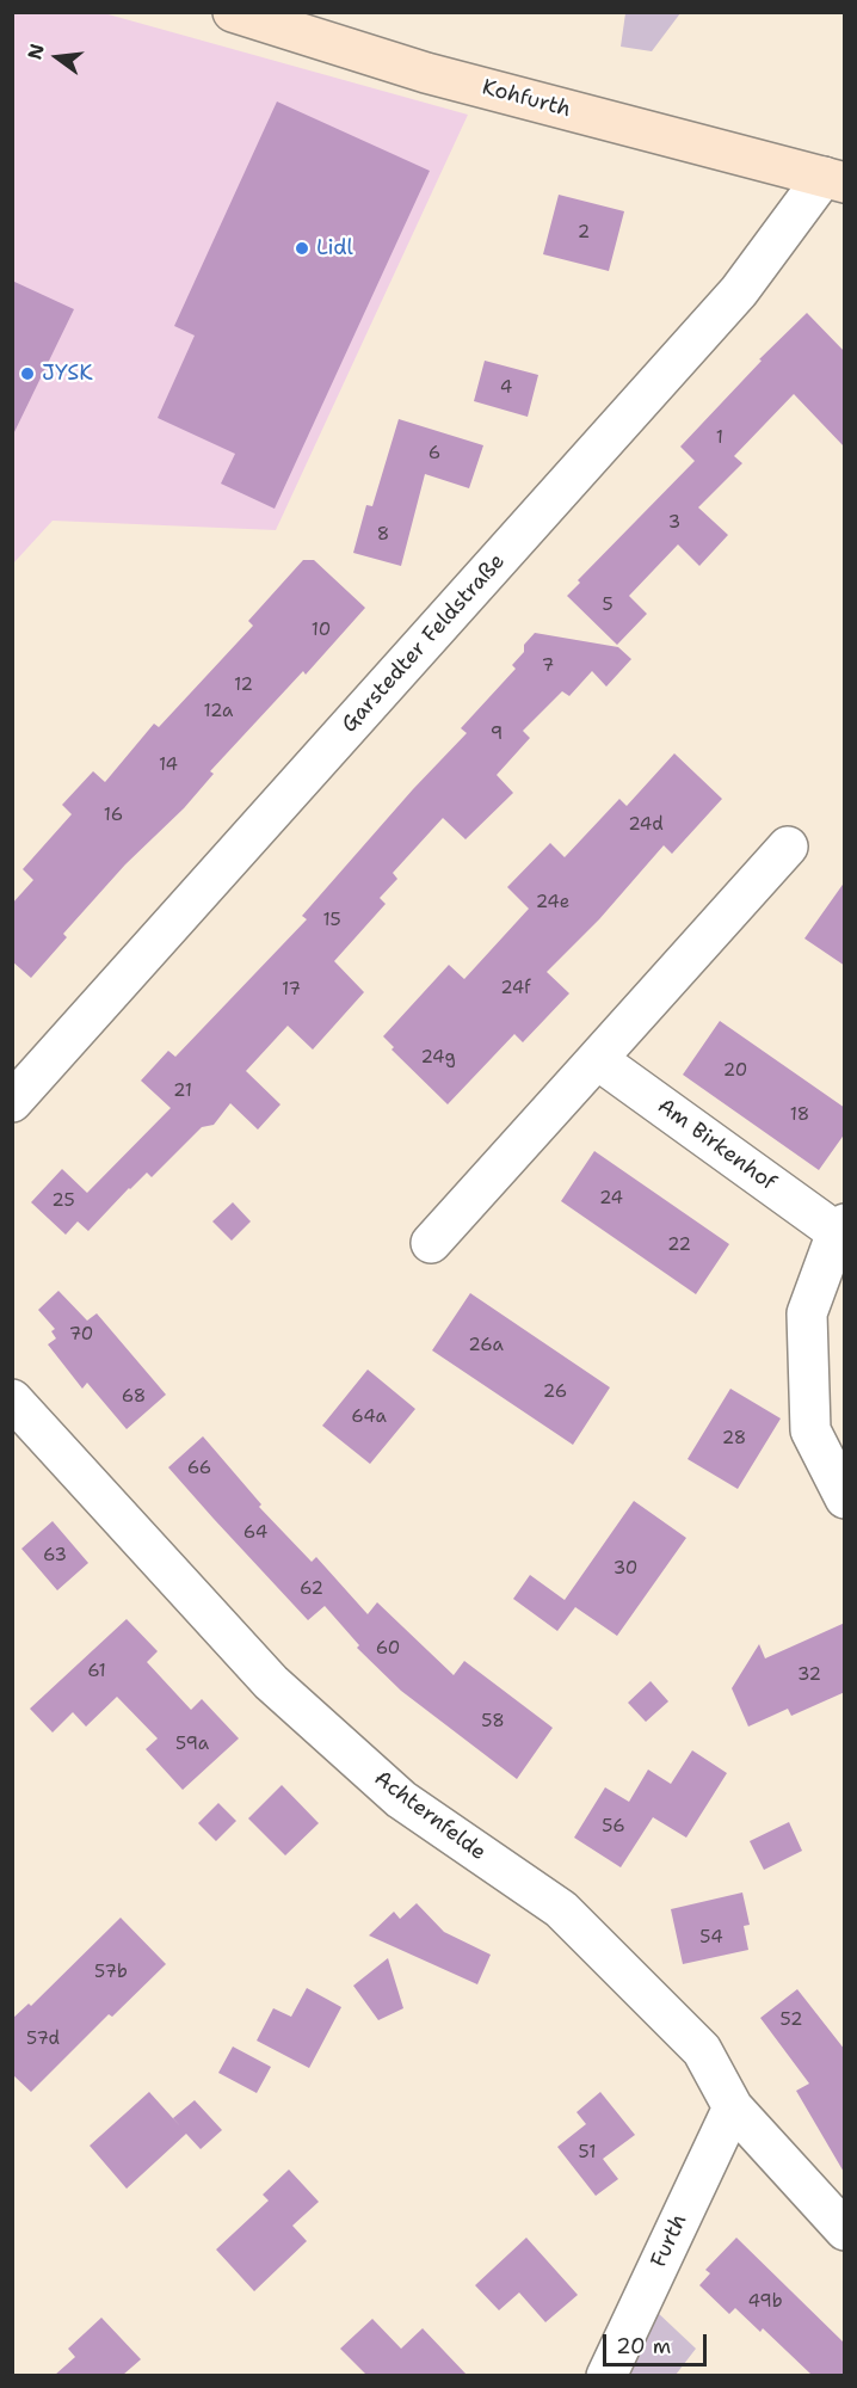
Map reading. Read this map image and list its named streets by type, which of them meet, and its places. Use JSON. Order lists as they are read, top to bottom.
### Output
{
  "streets": {
    "street": [
      "Kohfurth",
      "Garstedter Feldstraße",
      "Am Birkenhof",
      "Achternfelde",
      "Furth"
    ]
  },
  "crossings": [
    ["Kohfurth", "Garstedter Feldstraße"],
    ["Achternfelde", "Furth"]
  ],
  "places": ["Lidl", "JYSK"],
  "house_numbers": [
    "2",
    "4",
    "1",
    "6",
    "3",
    "8",
    "5",
    "10",
    "7",
    "12",
    "12a",
    "9",
    "14",
    "16",
    "24d",
    "24e",
    "15",
    "24f",
    "17",
    "24g",
    "20",
    "21",
    "18",
    "24",
    "25",
    "22",
    "70",
    "26a",
    "26",
    "68",
    "64a",
    "28",
    "66",
    "64",
    "63",
    "30",
    "62",
    "60",
    "61",
    "32",
    "58",
    "59a",
    "56",
    "54",
    "57b",
    "52",
    "57d",
    "51",
    "49b"
  ],
  "scale_bar": "20 m",
  "north": "left"
}
